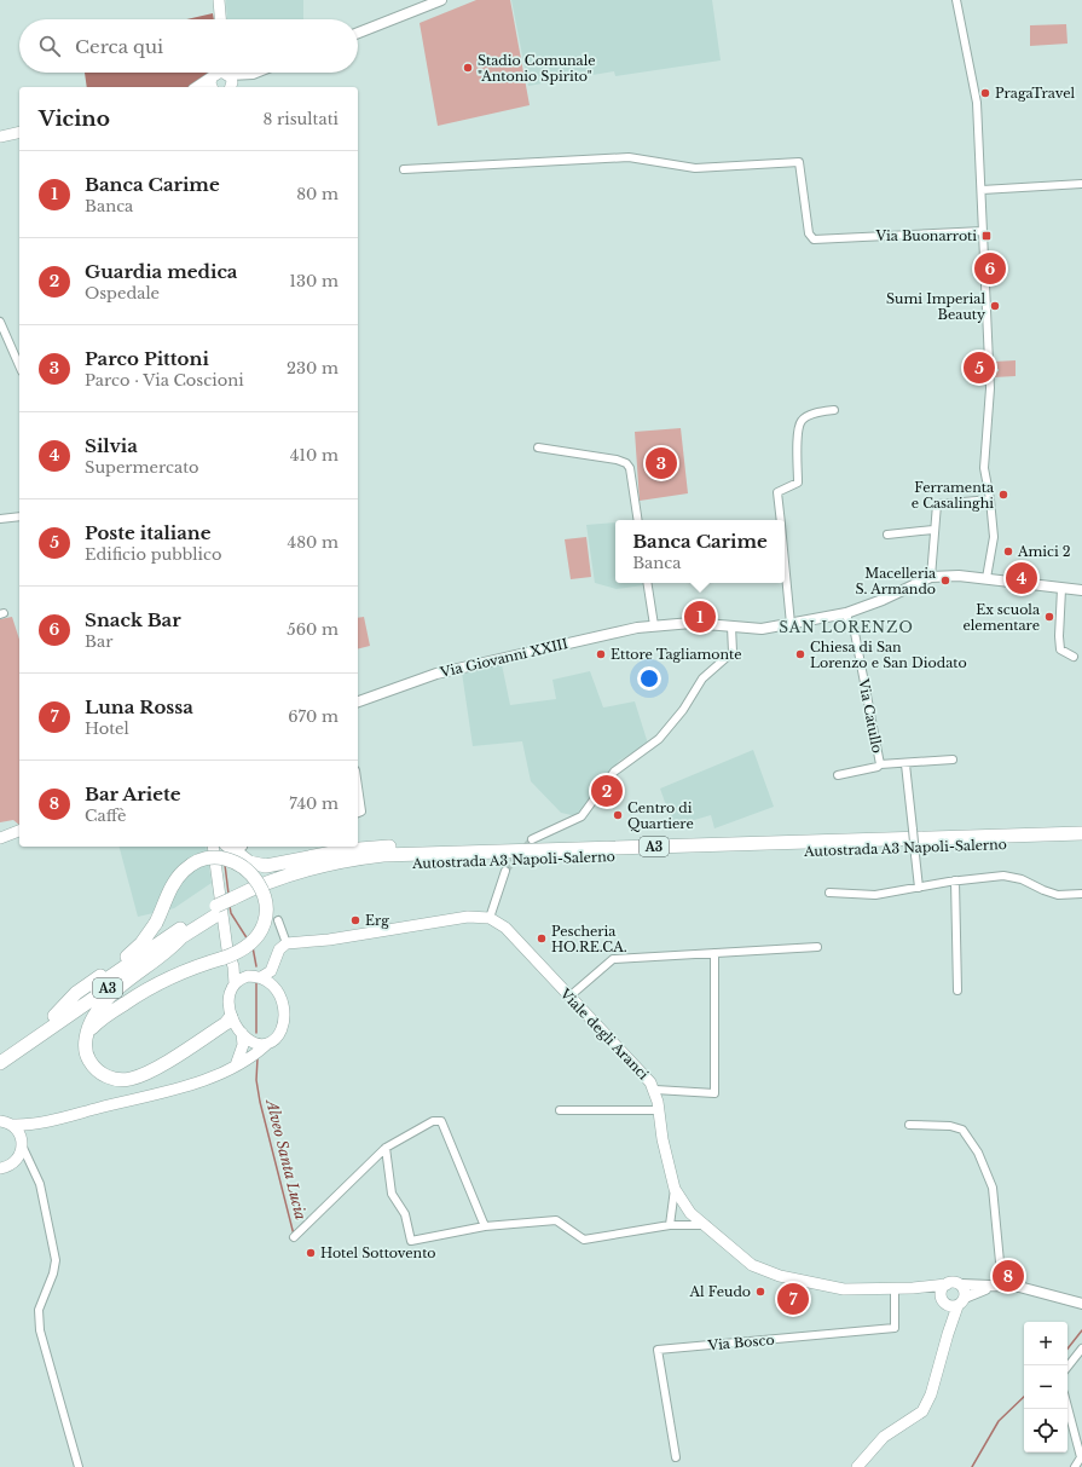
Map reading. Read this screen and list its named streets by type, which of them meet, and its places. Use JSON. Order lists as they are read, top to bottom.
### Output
{
  "streets": {
    "highway": ["A3", "Autostrada A3 Napoli-Salerno"],
    "main road": ["Viale degli Aranci"],
    "street": ["Via Giovanni XXIII", "Via Catullo", "Via Bosco"]
  },
  "crossings": [
    ["Via Giovanni XXIII", "Via Catullo"],
    ["Viale degli Aranci", "Via Bosco"]
  ],
  "districts": ["SAN LORENZO"],
  "water": ["Alveo Santa Lucia"],
  "places": {
    "other": [
      "Stadio Comunale \"Antonio Spirito\"",
      "PragaTravel",
      "Sumi Imperial Beauty",
      "Ferramenta e Casalinghi",
      "Amici 2",
      "Macelleria S. Armando",
      "Ex scuola elementare",
      "Ettore Tagliamonte",
      "Chiesa di San Lorenzo e San Diodato",
      "Centro di Quartiere",
      "Erg",
      "Pescheria HO.RE.CA.",
      "Hotel Sottovento",
      "Al Feudo"
    ],
    "transit": ["Via Buonarroti"]
  },
  "page": {
    "search": "Cerca qui",
    "heading": ["Vicino", "8 risultati"],
    "list": [
      {
        "mark": "1",
        "name": "Banca Carime",
        "note": "Banca",
        "value": "80 m"
      },
      {
        "mark": "2",
        "name": "Guardia medica",
        "note": "Ospedale",
        "value": "130 m"
      },
      {
        "mark": "3",
        "name": "Parco Pittoni",
        "note": "Parco · Via Coscioni",
        "value": "230 m"
      },
      {
        "mark": "4",
        "name": "Silvia",
        "note": "Supermercato",
        "value": "410 m"
      },
      {
        "mark": "5",
        "name": "Poste italiane",
        "note": "Edificio pubblico",
        "value": "480 m"
      },
      {
        "mark": "6",
        "name": "Snack Bar",
        "note": "Bar",
        "value": "560 m"
      },
      {
        "mark": "7",
        "name": "Luna Rossa",
        "note": "Hotel",
        "value": "670 m"
      },
      {
        "mark": "8",
        "name": "Bar Ariete",
        "note": "Caffè",
        "value": "740 m"
      }
    ],
    "pins": [
      "6",
      "5",
      "3",
      "4",
      "1",
      "2",
      "8",
      "7"
    ],
    "popup": ["Banca Carime", "Banca"],
    "map_buttons": ["+", "−"]
  }
}
